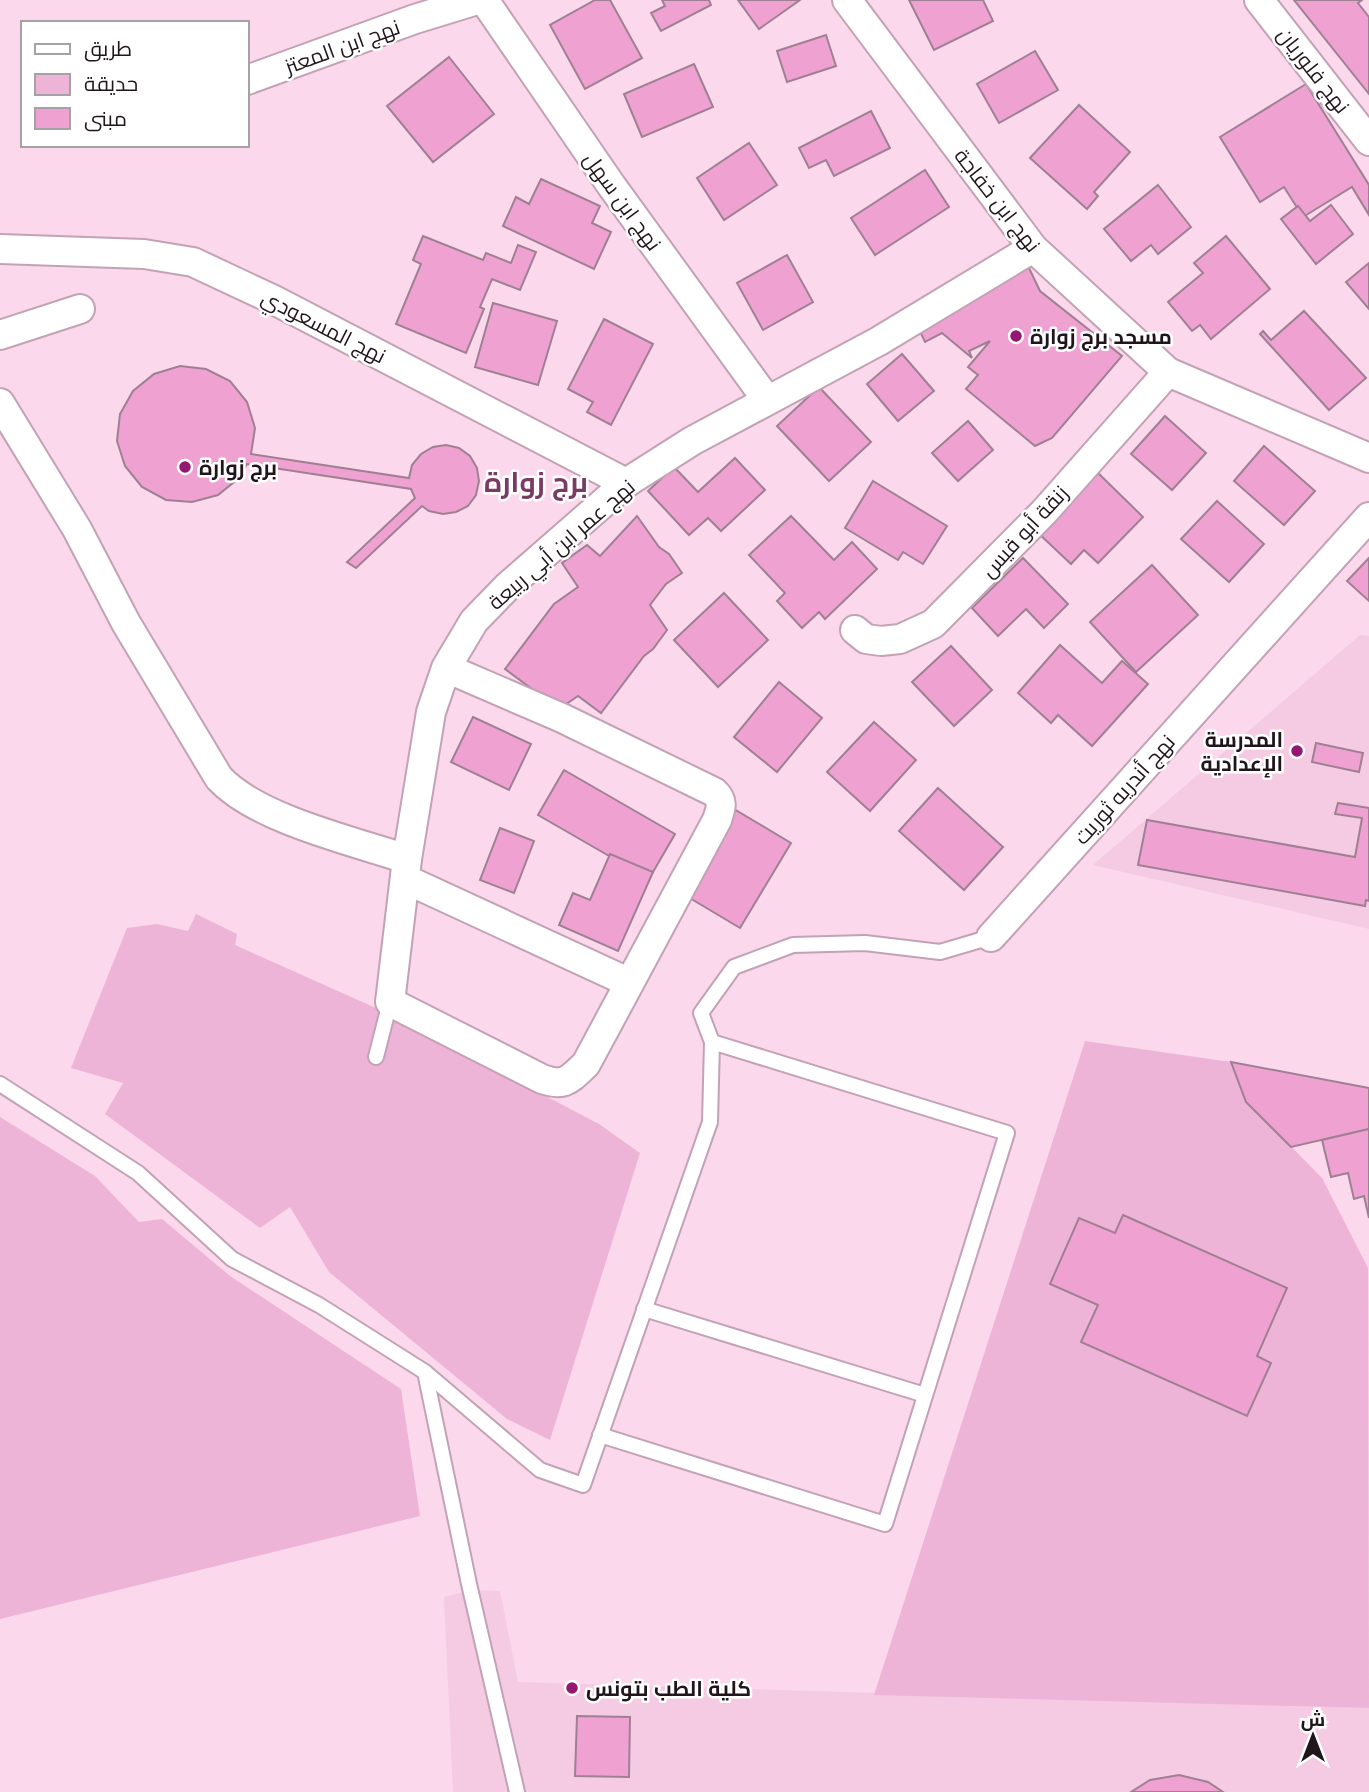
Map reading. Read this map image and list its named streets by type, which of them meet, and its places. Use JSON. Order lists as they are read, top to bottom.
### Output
{
  "streets": {
    "street": [
      "نهج ابن المعتز",
      "نهج فلوريان",
      "نهج ابن خفاجة",
      "نهج ابن سهل",
      "نهج المسعودي",
      "زنقة أبو قيس",
      "نهج عمر ابن أبي ربيعة",
      "نهج أندريه ثوريت"
    ]
  },
  "crossings": [
    ["نهج ابن خفاجة", "زنقة أبو قيس"],
    ["نهج ابن خفاجة", "نهج عمر ابن أبي ربيعة"],
    ["نهج ابن سهل", "نهج عمر ابن أبي ربيعة"],
    ["نهج المسعودي", "نهج عمر ابن أبي ربيعة"]
  ],
  "districts": ["برج زوارة"],
  "places": [
    "مسجد برج زوارة",
    "برج زوارة",
    "المدرسة الإعدادية",
    "كلية الطب بتونس"
  ],
  "legend": ["طريق", "حديقة", "مبنى"],
  "north": "top"
}
